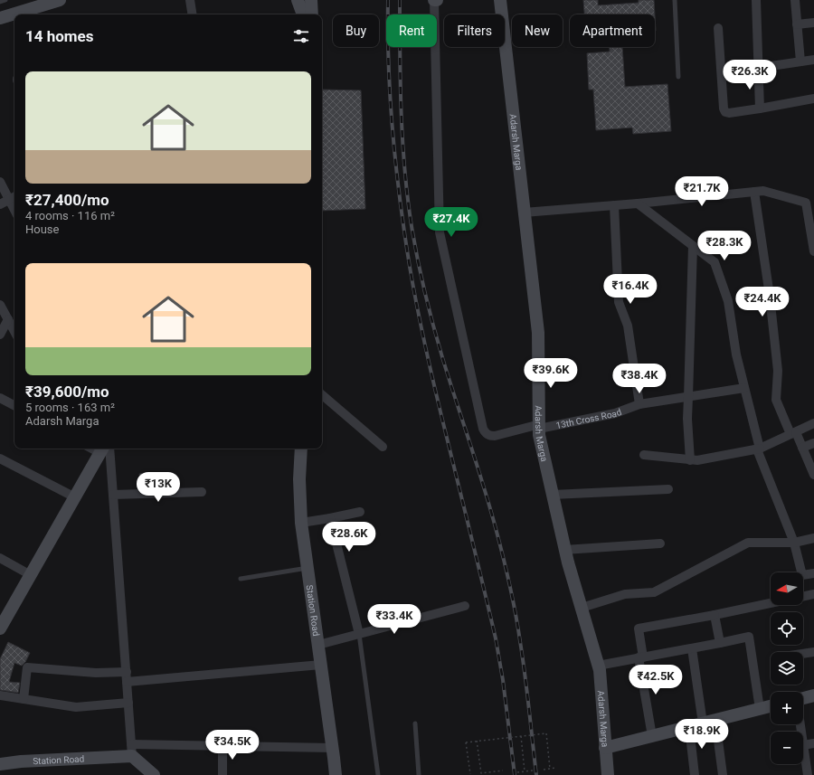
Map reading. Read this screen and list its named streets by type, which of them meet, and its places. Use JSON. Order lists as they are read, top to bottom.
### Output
{
  "streets": {
    "main road": ["Adarsh Marga", "Station Road"],
    "street": ["13th Cross Road"]
  },
  "crossings": [
    ["Adarsh Marga", "13th Cross Road"]
  ],
  "north": "left",
  "page": {
    "chip": [
      "Buy",
      "Rent",
      "Filters",
      "New",
      "Apartment"
    ],
    "heading": "14 homes",
    "list": [
      {
        "name": "₹27,400/mo",
        "note": "4 rooms · 116 m² · House"
      },
      {
        "name": "₹39,600/mo",
        "note": "5 rooms · 163 m² · Adarsh Marga"
      }
    ],
    "price": [
      "₹26.3K",
      "₹21.7K",
      "₹27.4K",
      "₹28.3K",
      "₹16.4K",
      "₹24.4K",
      "₹39.6K",
      "₹38.4K",
      "₹13K",
      "₹28.6K",
      "₹33.4K",
      "₹42.5K",
      "₹18.9K",
      "₹34.5K"
    ],
    "map_buttons": ["+", "−"]
  }
}
